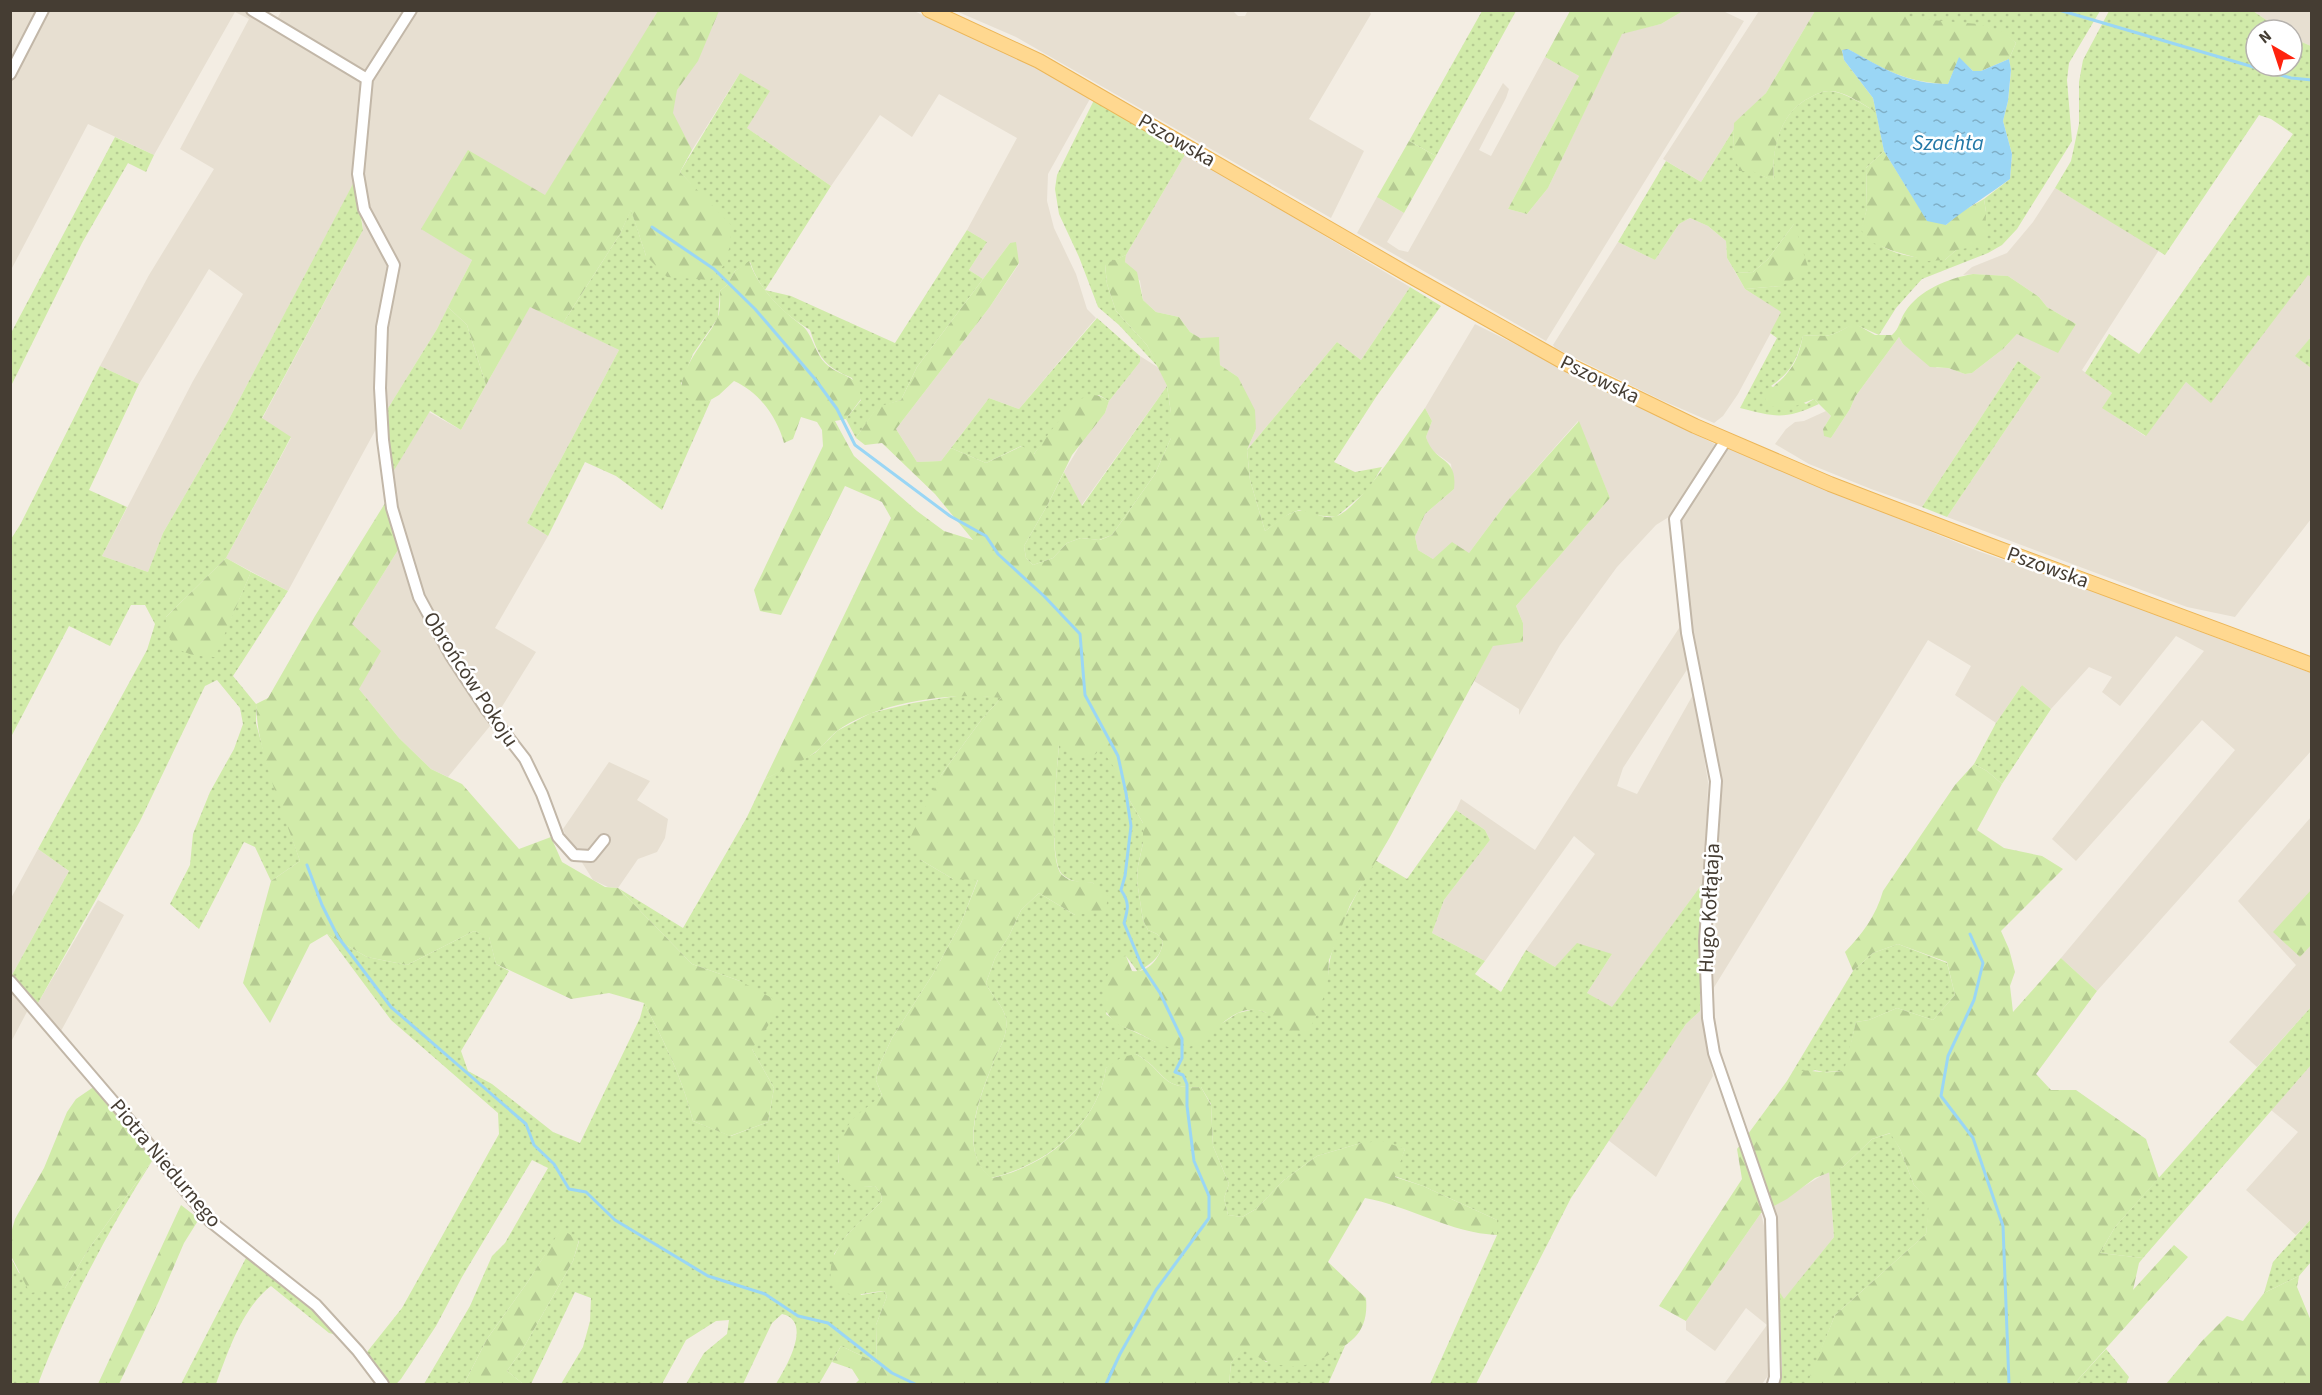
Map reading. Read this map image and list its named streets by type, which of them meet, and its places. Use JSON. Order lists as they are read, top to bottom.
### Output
{
  "streets": {
    "main road": ["Pszowska"],
    "street": ["Obrońców Pokoju", "Hugo Kołłątaja", "Piotra Niedurnego"]
  },
  "crossings": [
    ["Pszowska", "Hugo Kołłątaja"]
  ],
  "water": ["Szachta"],
  "north": "top left"
}
